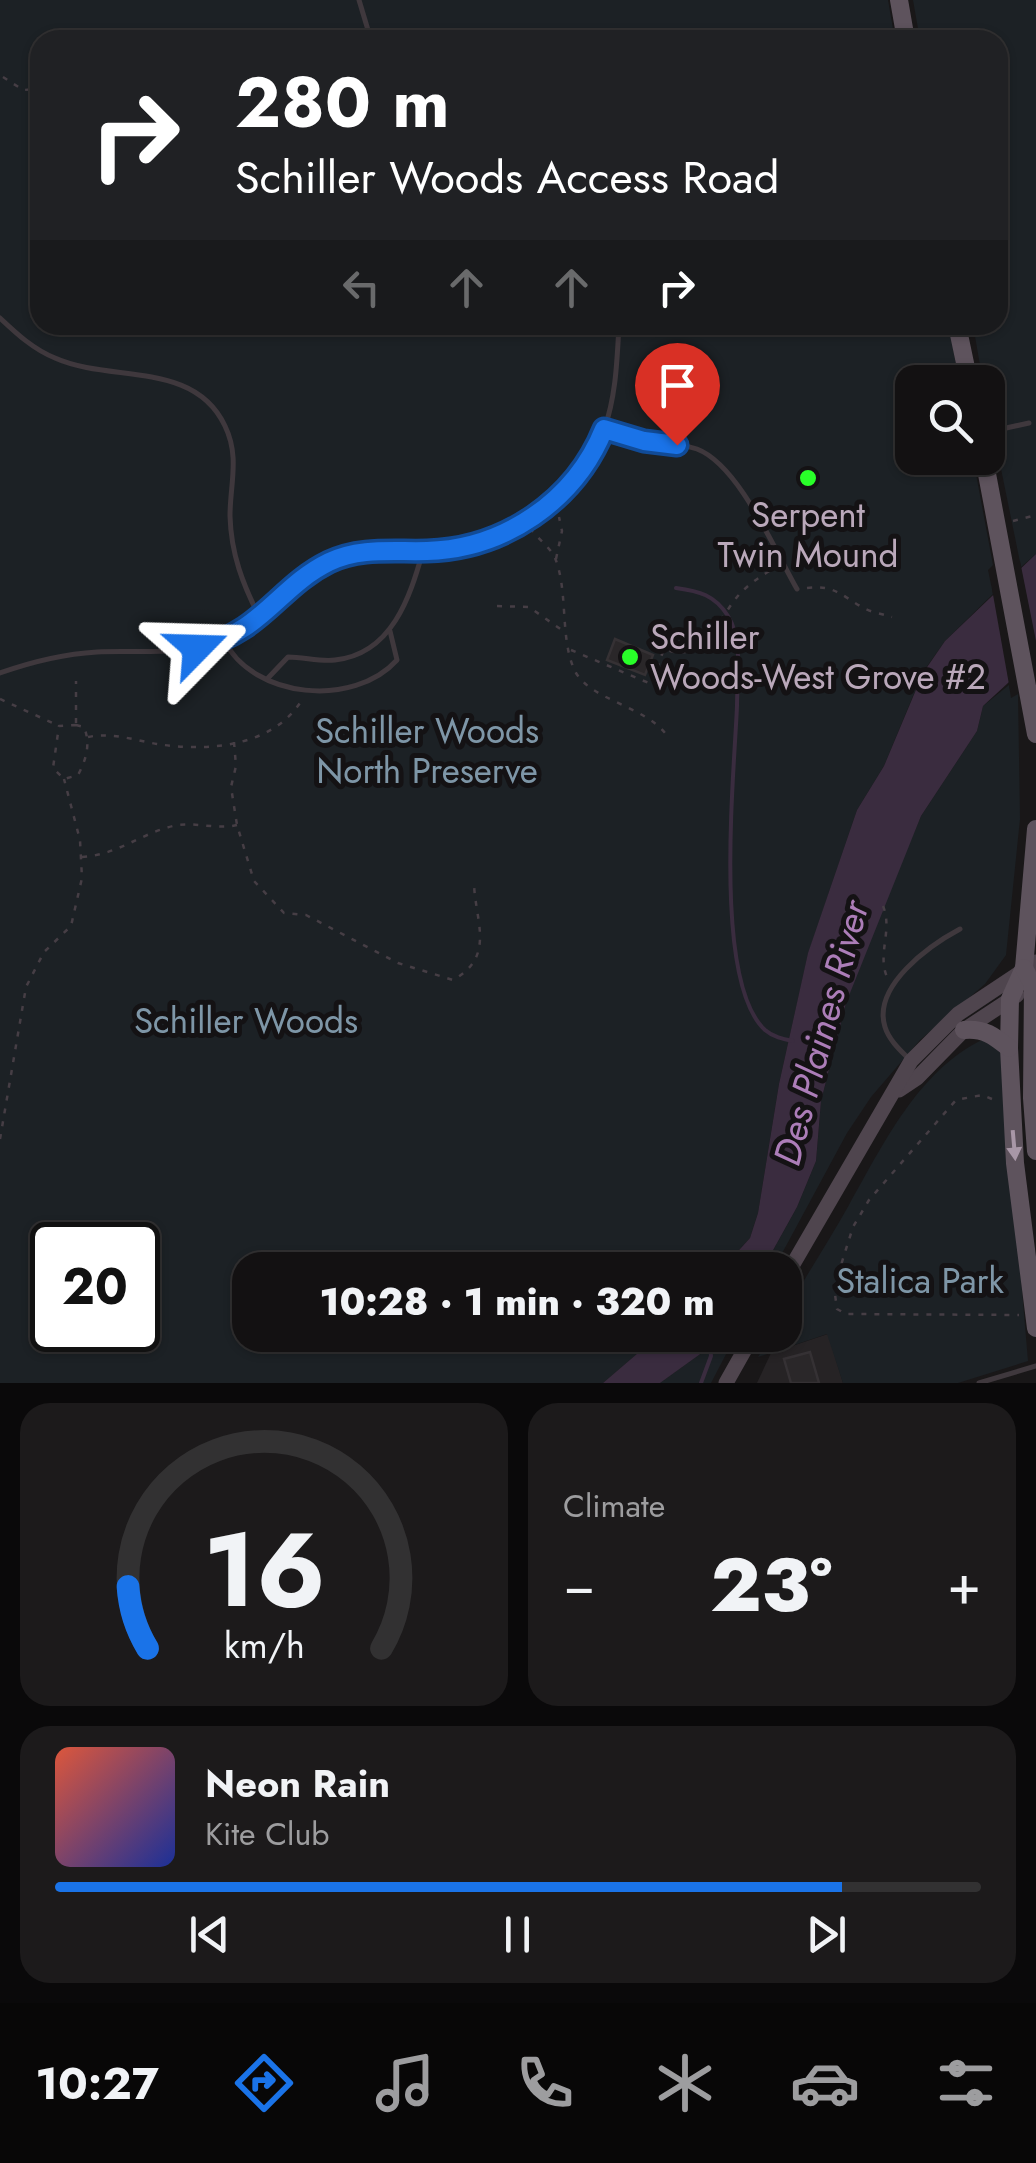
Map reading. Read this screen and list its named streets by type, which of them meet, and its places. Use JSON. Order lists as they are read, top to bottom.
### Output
{
  "water": ["Des Plaines River"],
  "parks": ["Schiller Woods North Preserve", "Schiller Woods", "Stalica Park"],
  "places": ["Serpent Twin Mound", "Schiller Woods-West Grove #2"],
  "page": {
    "turn": ["280 m", "Schiller Woods Access Road"],
    "limit": "20",
    "trip": "10:28 · 1 min · 320 m",
    "tile": "Climate",
    "heat": ["−", "23°", "+"],
    "song": ["Neon Rain", "Kite Club"],
    "tabs": "10:27",
    "gauge": ["16", "km/h"]
  }
}
